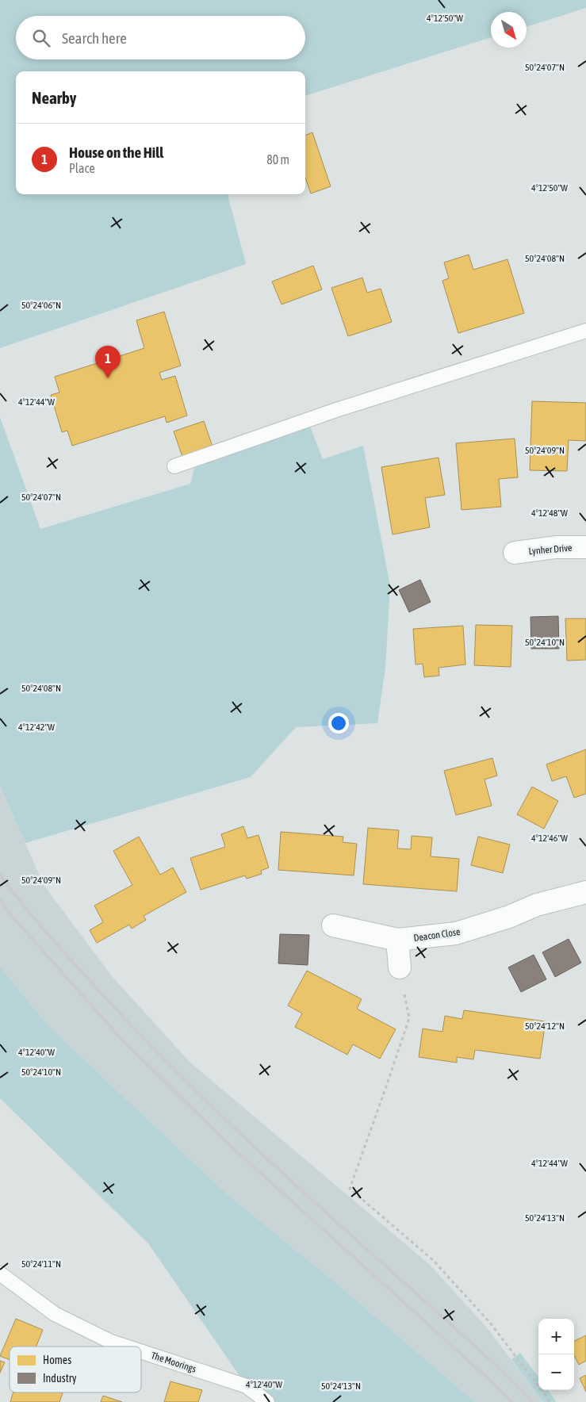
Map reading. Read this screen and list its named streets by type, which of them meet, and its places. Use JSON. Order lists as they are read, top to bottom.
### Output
{
  "streets": {
    "street": ["Lynher Drive", "Deacon Close"],
    "lane": ["The Moorings"]
  },
  "legend": ["Homes", "Industry"],
  "north": "bottom right",
  "page": {
    "search": "Search here",
    "heading": "Nearby",
    "list": [
      {
        "mark": "1",
        "name": "House on the Hill",
        "note": "Place",
        "value": "80 m"
      }
    ],
    "pins": "1",
    "map_buttons": ["+", "−"]
  },
  "coordinates": [
    "4°12'50\"W",
    "50°24'07\"N",
    "50°24'08\"N",
    "50°24'06\"N",
    "4°12'44\"W",
    "50°24'09\"N",
    "4°12'48\"W",
    "50°24'10\"N",
    "4°12'42\"W",
    "4°12'46\"W",
    "50°24'12\"N",
    "4°12'40\"W",
    "50°24'13\"N",
    "50°24'11\"N"
  ]
}
